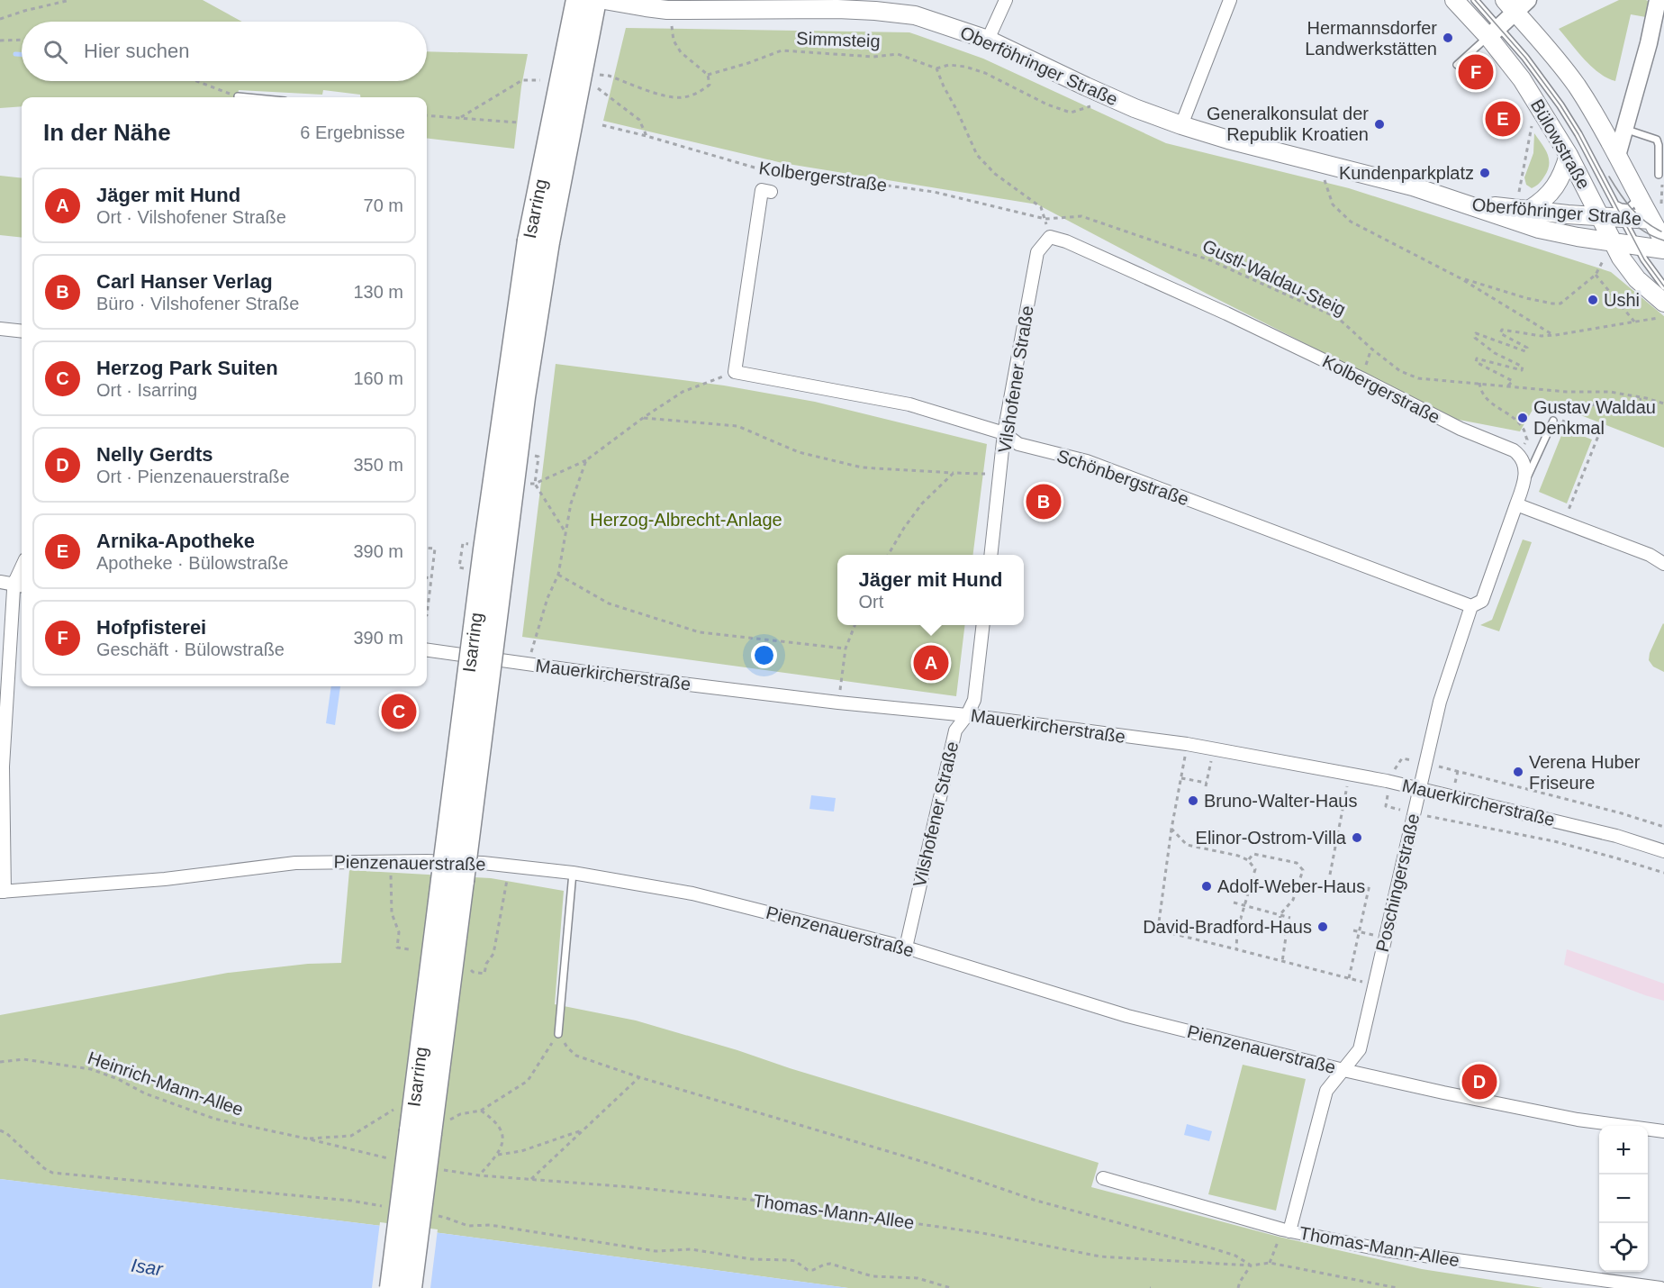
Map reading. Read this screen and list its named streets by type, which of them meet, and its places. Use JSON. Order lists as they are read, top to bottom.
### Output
{
  "streets": {
    "highway": ["Isarring"],
    "main road": ["Oberföhringer Straße", "Bülowstraße"],
    "street": [
      "Kolbergerstraße",
      "Vilshofener Straße",
      "Schönbergstraße",
      "Mauerkircherstraße",
      "Pienzenauerstraße",
      "Poschingerstraße",
      "Thomas-Mann-Allee"
    ],
    "path": ["Simmsteig", "Gustl-Waldau-Steig", "Heinrich-Mann-Allee"]
  },
  "crossings": [
    ["Oberföhringer Straße", "Bülowstraße"],
    ["Kolbergerstraße", "Gustl-Waldau-Steig"],
    ["Kolbergerstraße", "Vilshofener Straße"],
    ["Vilshofener Straße", "Schönbergstraße"],
    ["Vilshofener Straße", "Mauerkircherstraße"],
    ["Vilshofener Straße", "Pienzenauerstraße"],
    ["Schönbergstraße", "Poschingerstraße"],
    ["Mauerkircherstraße", "Poschingerstraße"],
    ["Pienzenauerstraße", "Poschingerstraße"],
    ["Poschingerstraße", "Thomas-Mann-Allee"]
  ],
  "water": ["Isar"],
  "parks": ["Herzog-Albrecht-Anlage"],
  "places": [
    "Hermannsdorfer Landwerkstätten",
    "Generalkonsulat der Republik Kroatien",
    "Kundenparkplatz",
    "Ushi",
    "Gustav Waldau Denkmal",
    "Verena Huber Friseure",
    "Bruno-Walter-Haus",
    "Elinor-Ostrom-Villa",
    "Adolf-Weber-Haus",
    "David-Bradford-Haus"
  ],
  "page": {
    "search": "Hier suchen",
    "pins": [
      "F",
      "E",
      "B",
      "A",
      "C",
      "D"
    ],
    "heading": ["In der Nähe", "6 Ergebnisse"],
    "list": [
      {
        "mark": "A",
        "name": "Jäger mit Hund",
        "note": "Ort · Vilshofener Straße",
        "value": "70 m"
      },
      {
        "mark": "B",
        "name": "Carl Hanser Verlag",
        "note": "Büro · Vilshofener Straße",
        "value": "130 m"
      },
      {
        "mark": "C",
        "name": "Herzog Park Suiten",
        "note": "Ort · Isarring",
        "value": "160 m"
      },
      {
        "mark": "D",
        "name": "Nelly Gerdts",
        "note": "Ort · Pienzenauerstraße",
        "value": "350 m"
      },
      {
        "mark": "E",
        "name": "Arnika-Apotheke",
        "note": "Apotheke · Bülowstraße",
        "value": "390 m"
      },
      {
        "mark": "F",
        "name": "Hofpfisterei",
        "note": "Geschäft · Bülowstraße",
        "value": "390 m"
      }
    ],
    "popup": ["Jäger mit Hund", "Ort"],
    "map_buttons": ["+", "−"]
  }
}
